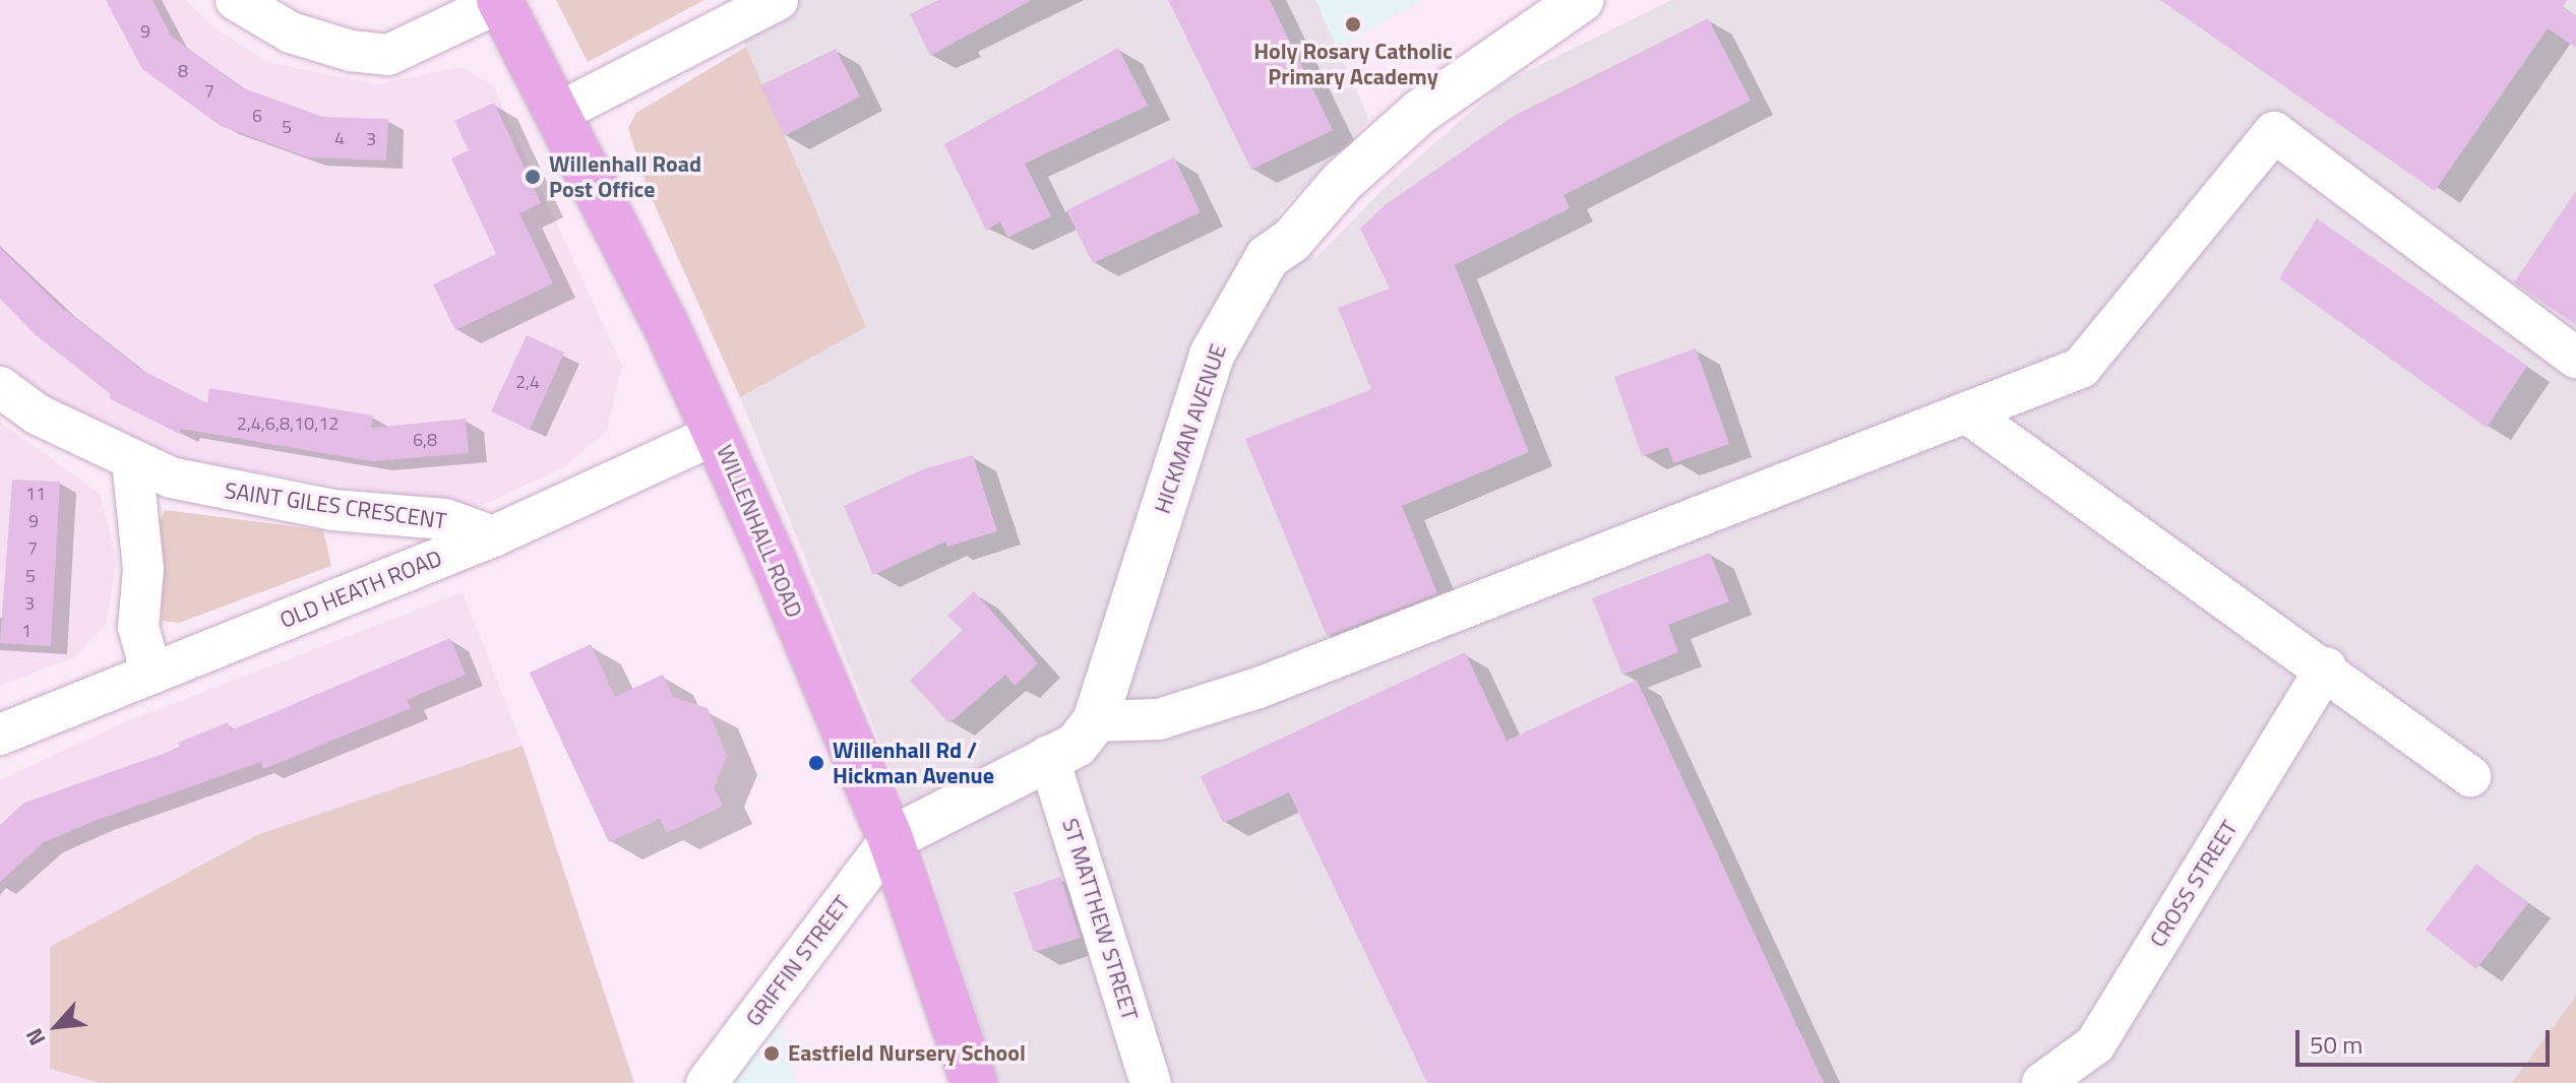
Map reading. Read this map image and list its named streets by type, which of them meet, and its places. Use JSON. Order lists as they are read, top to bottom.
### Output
{
  "streets": {
    "highway": ["WILLENHALL ROAD"],
    "street": [
      "HICKMAN AVENUE",
      "SAINT GILES CRESCENT",
      "OLD HEATH ROAD",
      "CROSS STREET",
      "ST MATTHEW STREET",
      "GRIFFIN STREET"
    ]
  },
  "crossings": [
    ["HICKMAN AVENUE", "WILLENHALL ROAD"],
    ["HICKMAN AVENUE", "ST MATTHEW STREET"],
    ["HICKMAN AVENUE", "GRIFFIN STREET"],
    ["SAINT GILES CRESCENT", "OLD HEATH ROAD"],
    ["WILLENHALL ROAD", "OLD HEATH ROAD"],
    ["WILLENHALL ROAD", "GRIFFIN STREET"]
  ],
  "places": [
    "Holy Rosary Catholic Primary Academy",
    "Willenhall Road Post Office",
    "Willenhall Rd / Hickman Avenue",
    "Eastfield Nursery School"
  ],
  "house_numbers": [
    "9",
    "8",
    "7",
    "6",
    "5",
    "4",
    "3",
    "2,4",
    "2,4,6,8,10,12",
    "6,8",
    "11",
    "9",
    "7",
    "5",
    "3",
    "1"
  ],
  "scale_bar": "50 m",
  "north": "bottom left"
}
